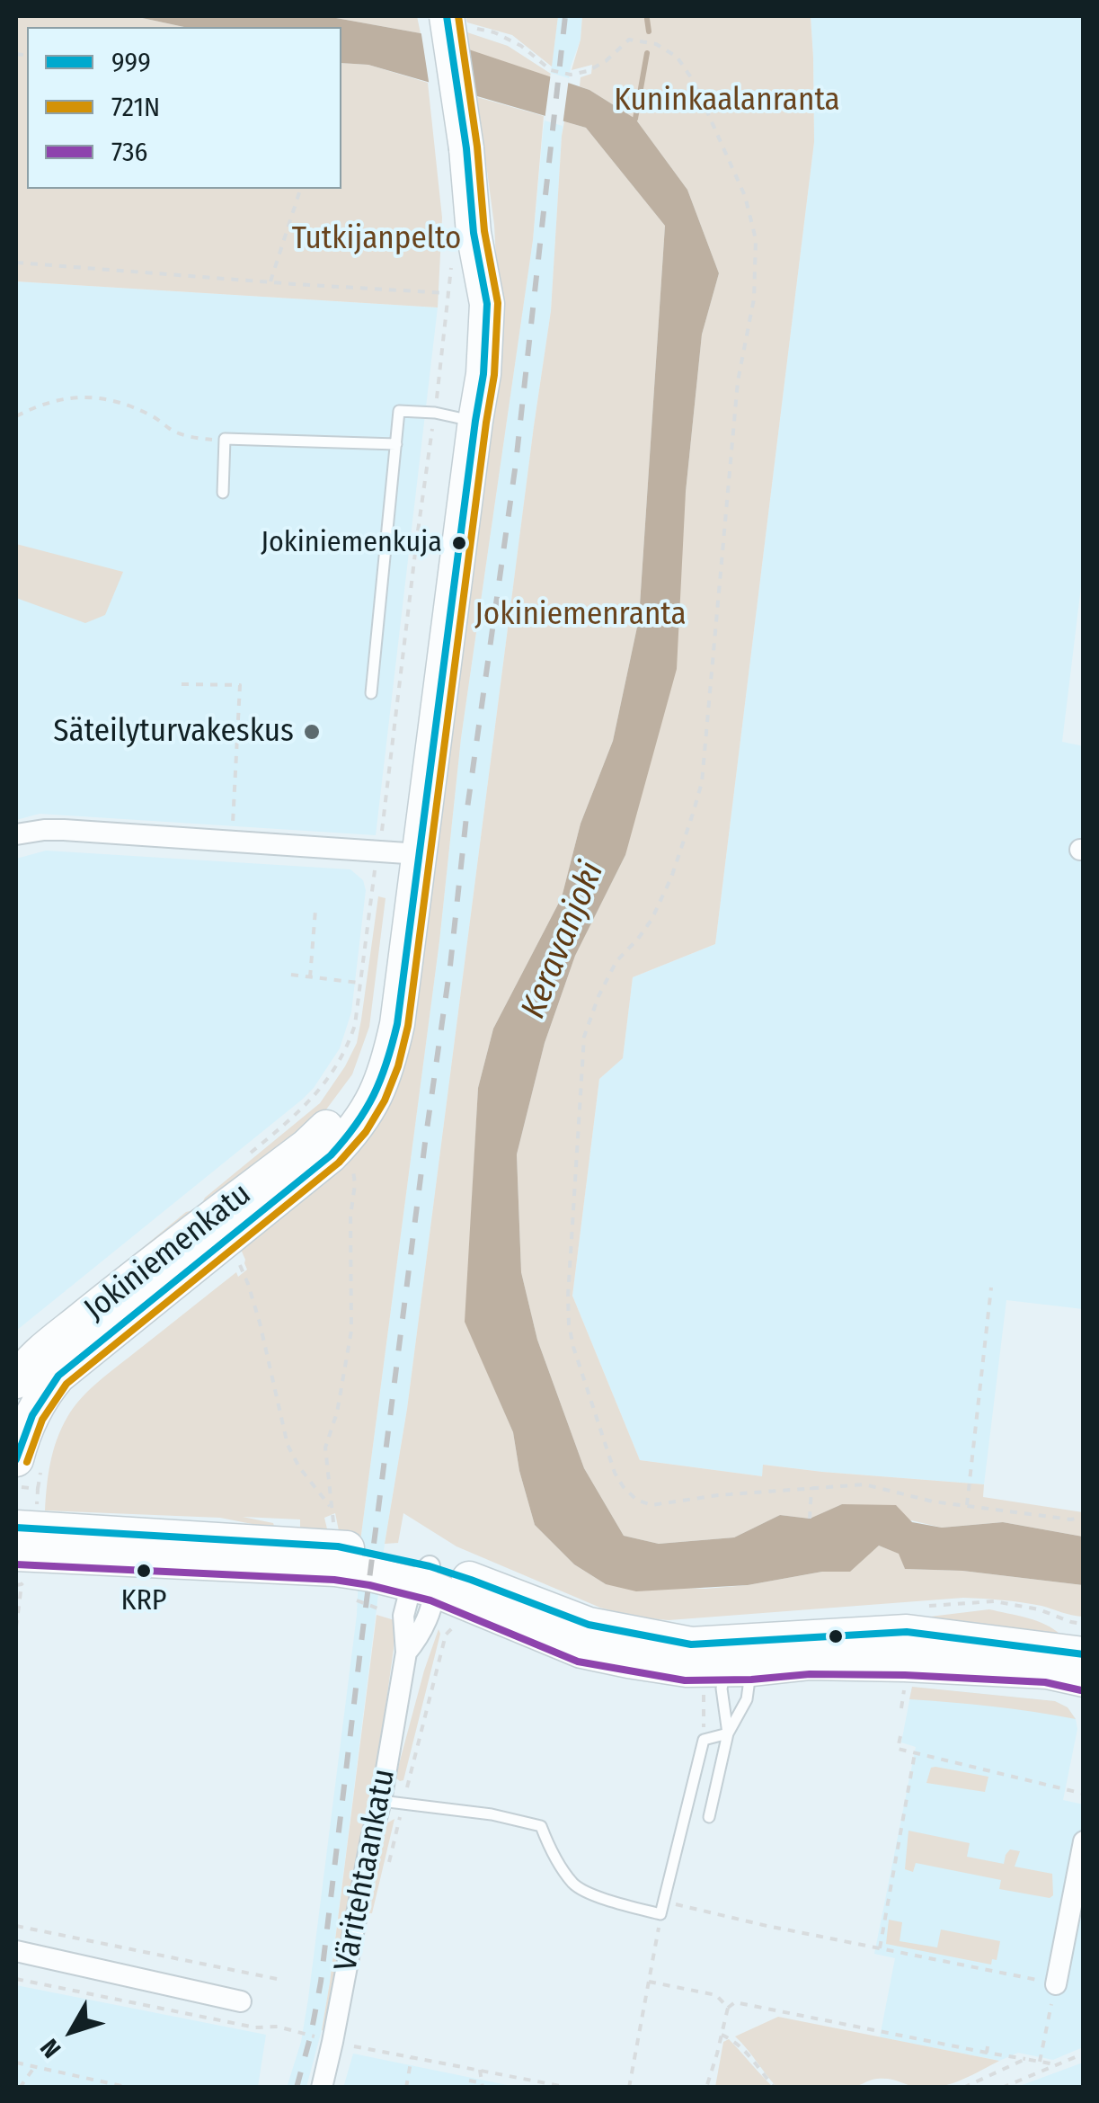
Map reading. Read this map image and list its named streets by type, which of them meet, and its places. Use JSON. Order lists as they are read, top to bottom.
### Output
{
  "streets": {
    "main road": ["Jokiniemenkatu"],
    "street": ["Väritehtaankatu"]
  },
  "water": ["Keravanjoki"],
  "parks": ["Kuninkaalanranta", "Tutkijanpelto", "Jokiniemenranta"],
  "places": ["Jokiniemenkuja", "Säteilyturvakeskus", "KRP"],
  "lines": ["transit line 999", "transit line 721N", "transit line 736"],
  "legend": ["999", "721N", "736"],
  "north": "bottom left"
}
